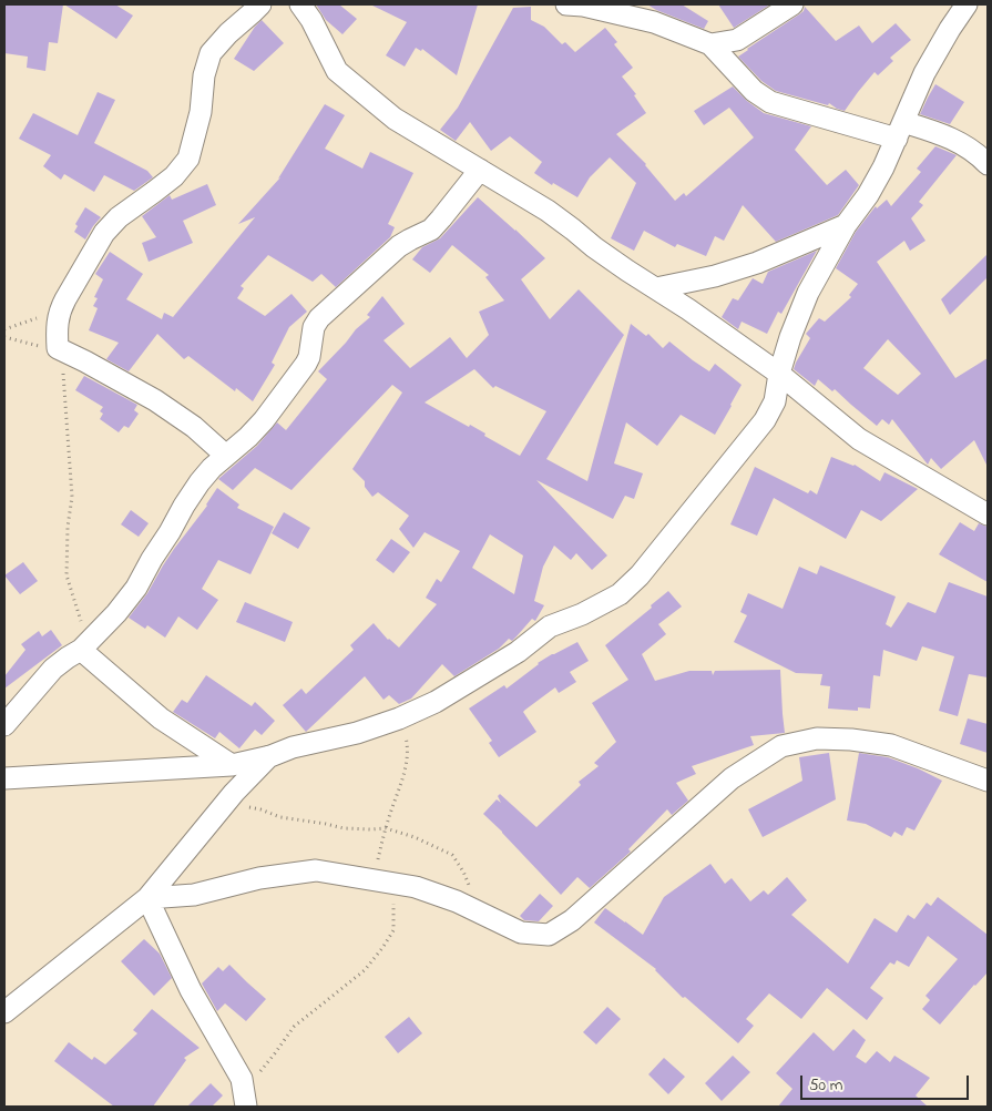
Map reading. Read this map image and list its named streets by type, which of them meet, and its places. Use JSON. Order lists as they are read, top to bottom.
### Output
{
  "scale_bar": "50 m"
}
